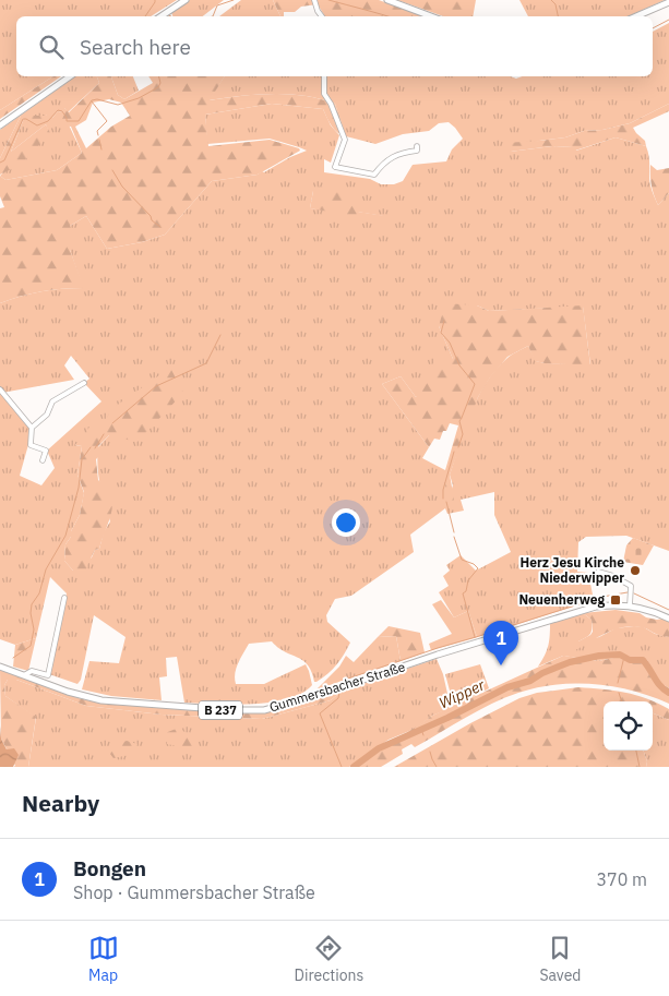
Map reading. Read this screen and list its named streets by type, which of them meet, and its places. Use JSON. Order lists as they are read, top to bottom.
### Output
{
  "streets": {
    "main road": ["Gummersbacher Straße", "B 237"]
  },
  "water": ["Wipper"],
  "places": {
    "other": ["Herz Jesu Kirche Niederwipper"],
    "transit": ["Neuenherweg"]
  },
  "page": {
    "search": "Search here",
    "pins": "1",
    "heading": "Nearby",
    "list": [
      {
        "mark": "1",
        "name": "Bongen",
        "note": "Shop · Gummersbacher Straße",
        "value": "370 m"
      }
    ],
    "nav": ["Map", "Directions", "Saved"]
  }
}
